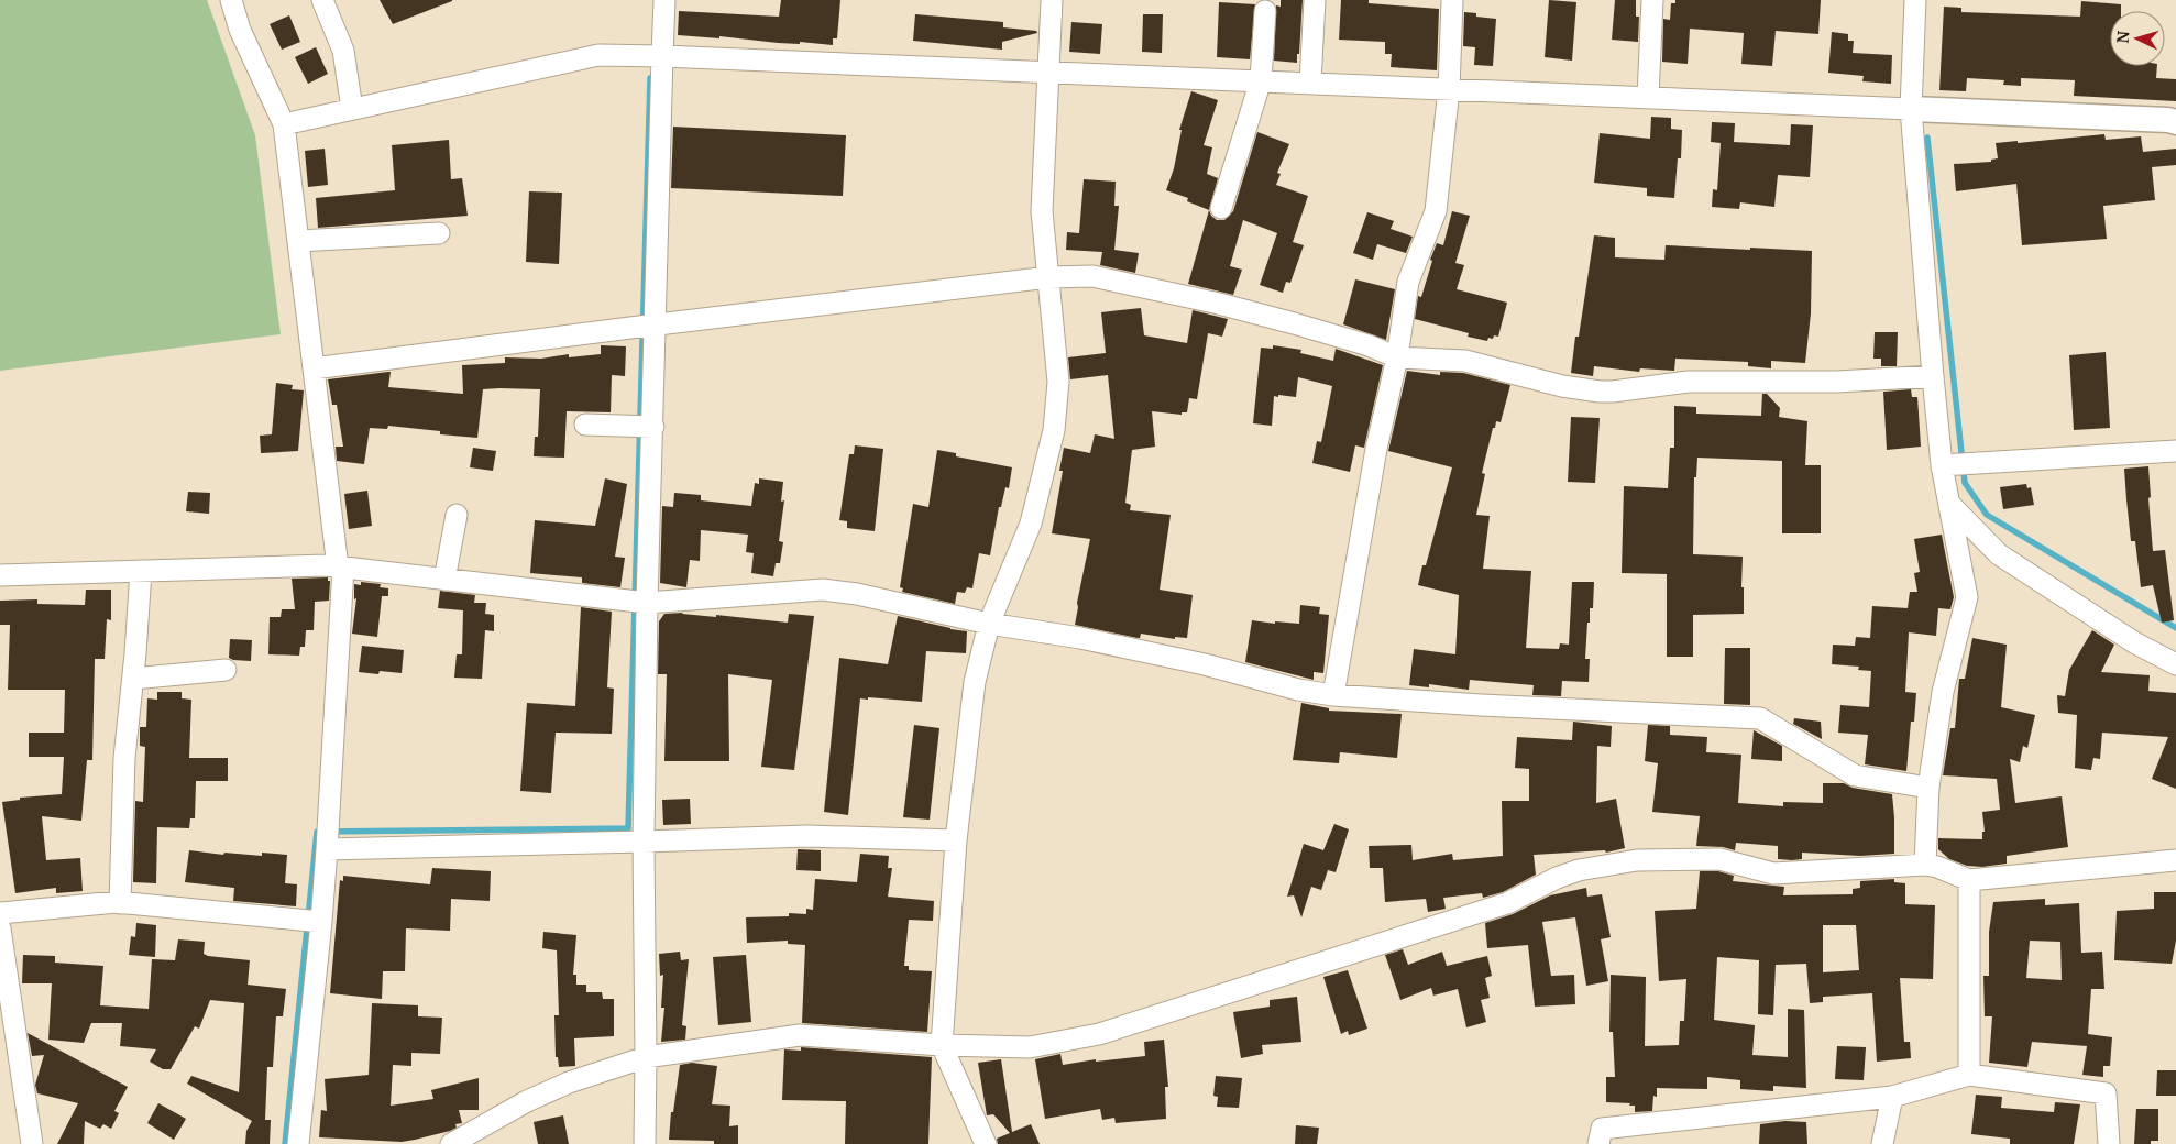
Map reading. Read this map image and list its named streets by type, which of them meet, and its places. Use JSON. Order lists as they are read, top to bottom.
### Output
{
  "north": "left"
}
